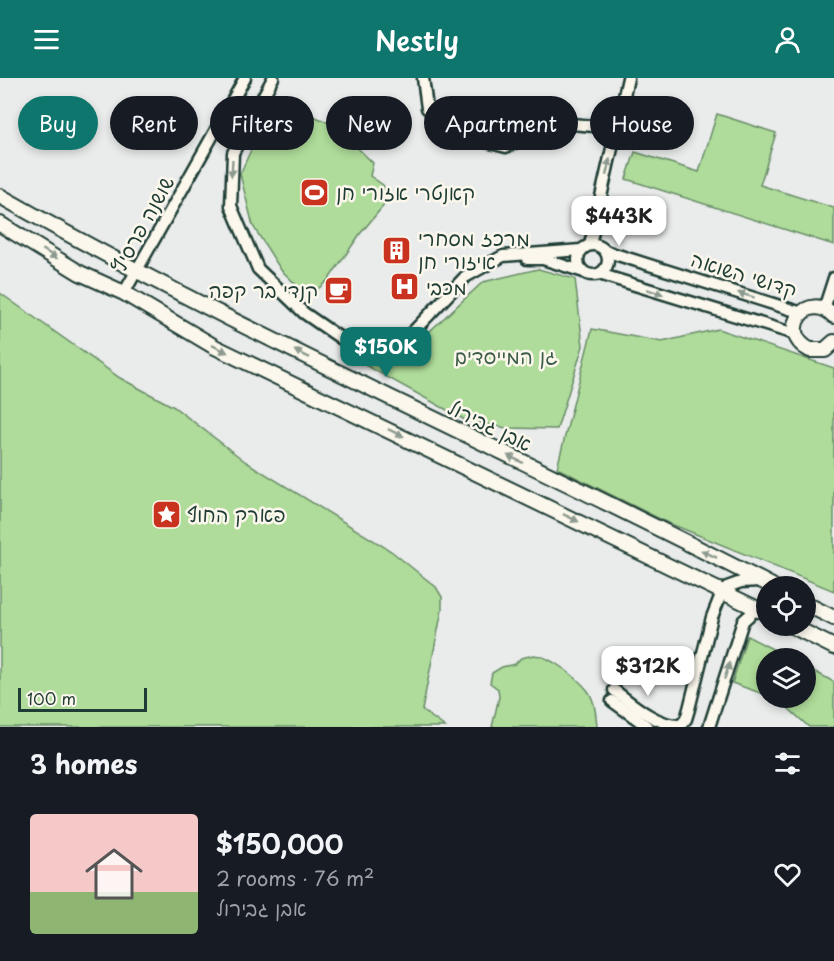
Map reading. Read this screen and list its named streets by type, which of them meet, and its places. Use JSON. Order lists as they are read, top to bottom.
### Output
{
  "streets": {
    "street": ["שושנה פרסיץ", "קדושי השואה", "אבן גבירול"]
  },
  "crossings": [
    ["שושנה פרסיץ", "אבן גבירול"]
  ],
  "parks": ["גן המייסדים"],
  "places": {
    "sports": ["קאנטרי אזורי חן"],
    "building": ["מרכז מסחרי איזורי חן"],
    "hospital": ["מכבי"],
    "cafe": ["קנדי בר קפה"],
    "place": ["פארק החוף"]
  },
  "scale_bar": "100 m",
  "page": {
    "header": "Nestly",
    "chip": [
      "Buy",
      "Rent",
      "Filters",
      "New",
      "Apartment",
      "House"
    ],
    "price": ["$443K", "$150K", "$312K"],
    "scale": "100 m",
    "heading": "3 homes",
    "list": [
      {
        "name": "$150,000",
        "note": "2 rooms · 76 m² · אבן גבירול"
      }
    ]
  }
}
